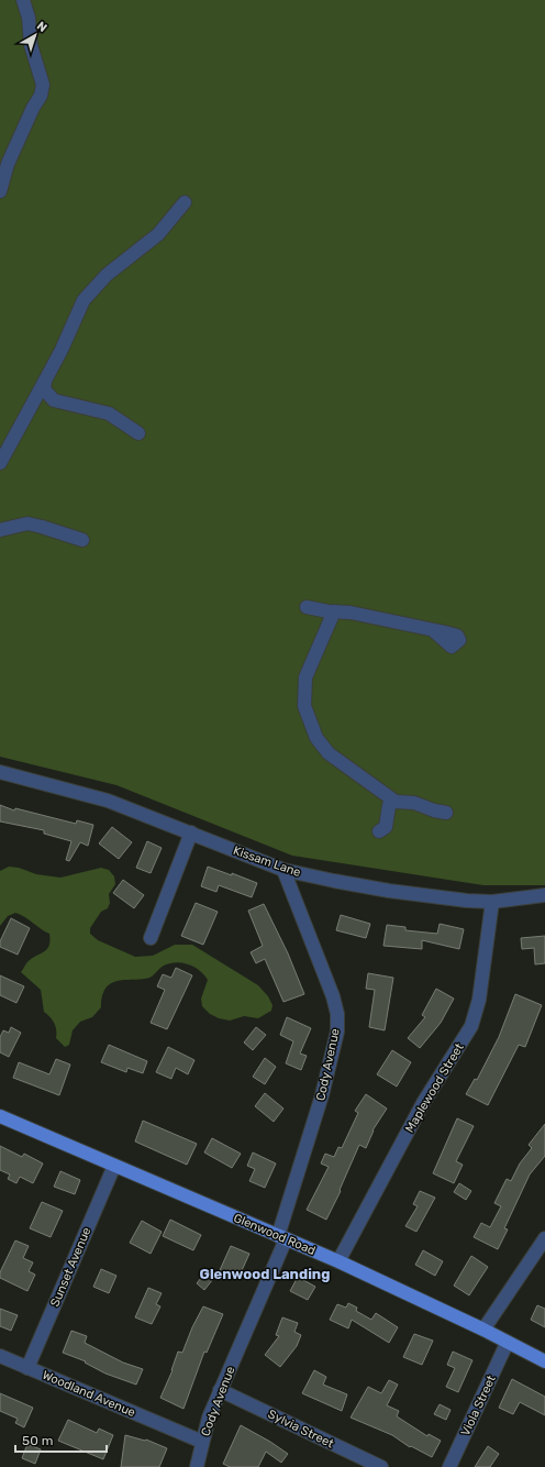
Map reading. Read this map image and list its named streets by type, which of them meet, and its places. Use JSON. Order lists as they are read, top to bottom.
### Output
{
  "streets": {
    "main road": ["Glenwood Road"],
    "street": [
      "Kissam Lane",
      "Cody Avenue",
      "Maplewood Street",
      "Sunset Avenue",
      "Woodland Avenue",
      "Viola Street",
      "Sylvia Street"
    ]
  },
  "crossings": [
    ["Kissam Lane", "Cody Avenue"],
    ["Kissam Lane", "Maplewood Street"],
    ["Cody Avenue", "Glenwood Road"],
    ["Cody Avenue", "Woodland Avenue"],
    ["Cody Avenue", "Sylvia Street"],
    ["Maplewood Street", "Glenwood Road"],
    ["Glenwood Road", "Sunset Avenue"],
    ["Glenwood Road", "Viola Street"],
    ["Sunset Avenue", "Woodland Avenue"]
  ],
  "districts": ["Glenwood Landing"],
  "scale_bar": "50 m",
  "north": "top right"
}
